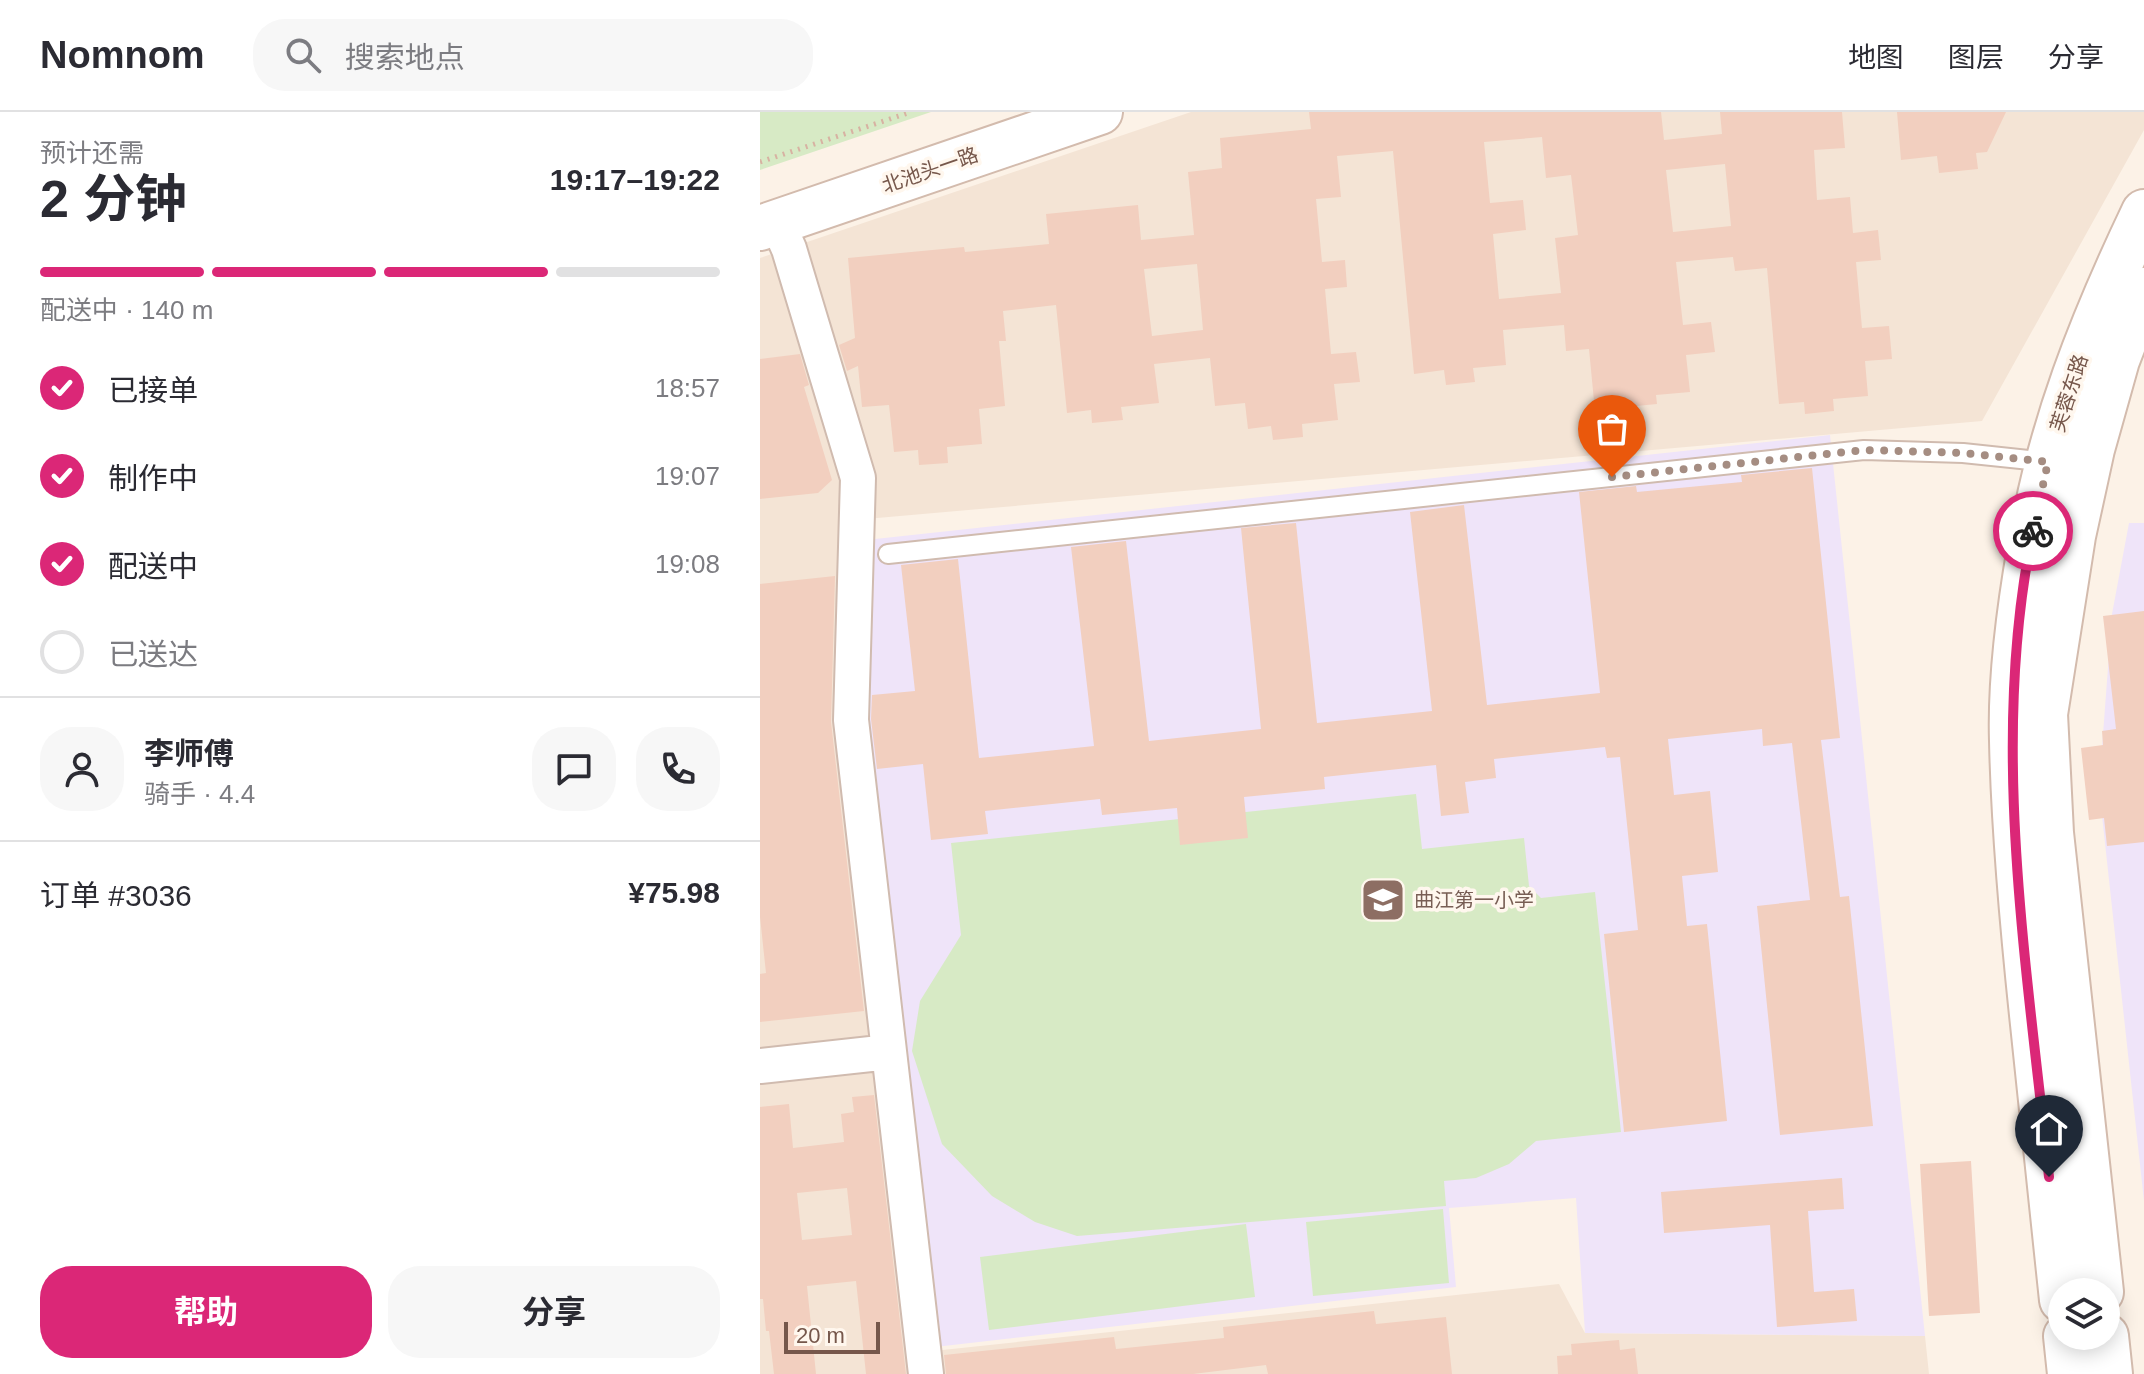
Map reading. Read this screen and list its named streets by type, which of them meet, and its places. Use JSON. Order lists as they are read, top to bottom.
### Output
{
  "streets": {
    "main road": ["北池头一路", "芙蓉东路"]
  },
  "places": {
    "school or university": ["曲江第一小学"]
  },
  "scale_bar": "20 m",
  "page": {
    "header": "Nomnom",
    "search": "搜索地点",
    "nav": ["地图", "图层", "分享"],
    "heading": ["2 分钟", "预计还需", "19:17–19:22"],
    "panel": [
      "李师傅",
      "骑手 · 4.4",
      "订单 #3036",
      "¥75.98"
    ],
    "bar": "配送中 · 140 m",
    "list": [
      ["已接单", "18:57"],
      ["制作中", "19:07"],
      ["配送中", "19:08"],
      "已送达"
    ],
    "buttons": ["帮助", "分享"],
    "scale": "20 m"
  }
}
